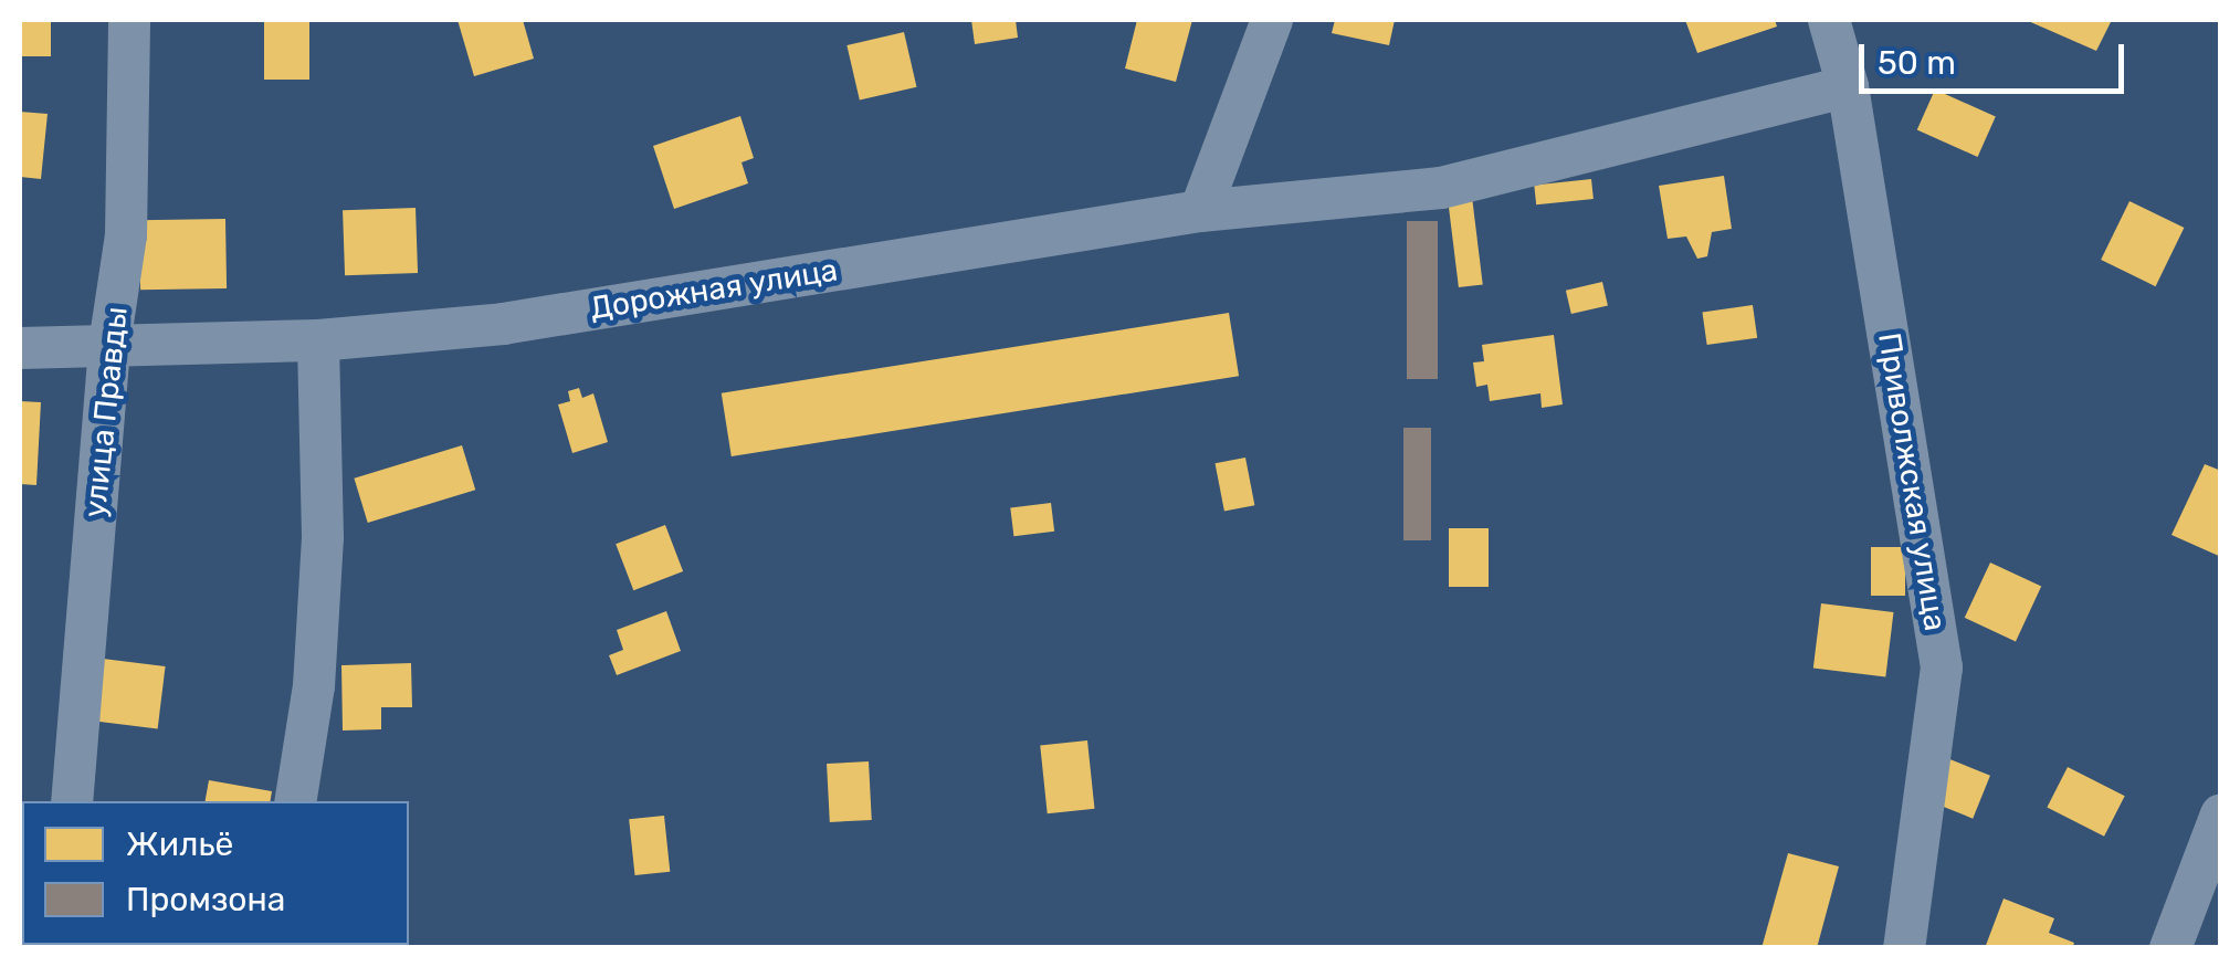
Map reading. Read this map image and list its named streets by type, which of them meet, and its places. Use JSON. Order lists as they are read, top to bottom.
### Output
{
  "streets": {
    "street": ["Дорожная улица", "улица Правды", "Приволжская улица"]
  },
  "crossings": [
    ["Дорожная улица", "улица Правды"],
    ["Дорожная улица", "Приволжская улица"]
  ],
  "legend": ["Жильё", "Промзона"],
  "scale_bar": "50 m"
}
